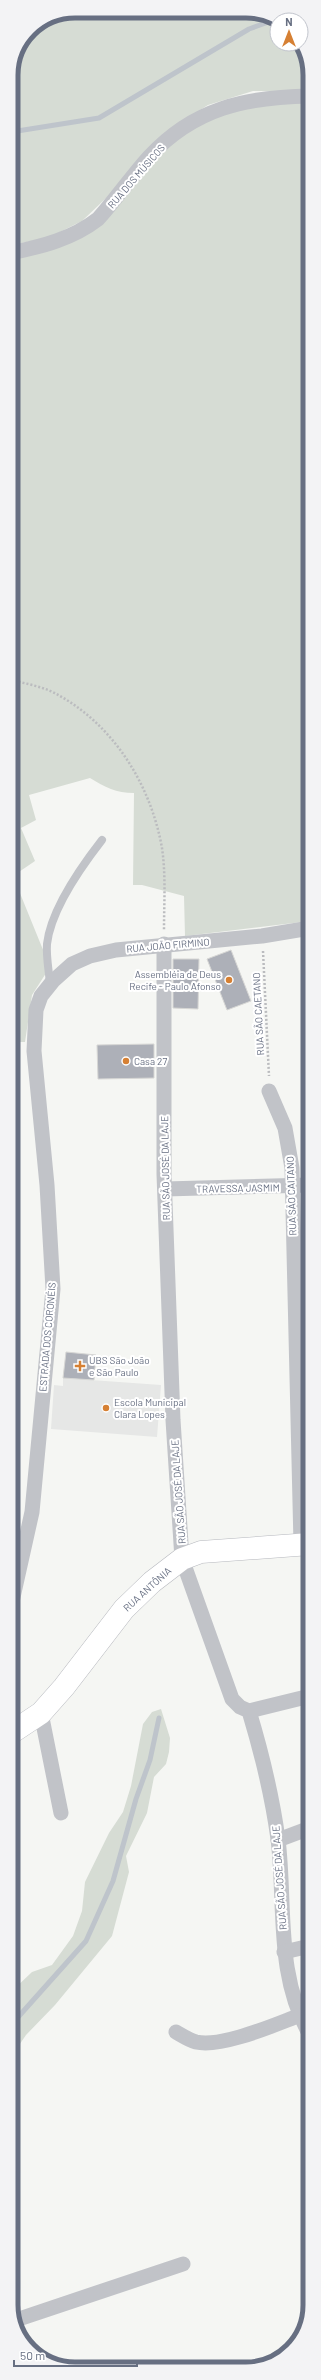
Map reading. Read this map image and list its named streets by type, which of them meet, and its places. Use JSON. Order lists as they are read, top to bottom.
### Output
{
  "streets": {
    "street": [
      "RUA DOS MÚSICOS",
      "RUA JOÃO FIRMINO",
      "RUA SÃO JOSÉ DA LAJE",
      "TRAVESSA JASMIM",
      "RUA SÃO CAITANO",
      "ESTRADA DOS CORONÉIS",
      "RUA ANTÔNIA"
    ],
    "path": ["RUA SÃO CAETANO"]
  },
  "crossings": [
    ["RUA JOÃO FIRMINO", "RUA SÃO CAETANO"],
    ["RUA JOÃO FIRMINO", "RUA SÃO JOSÉ DA LAJE"],
    ["RUA JOÃO FIRMINO", "ESTRADA DOS CORONÉIS"],
    ["RUA SÃO CAETANO", "RUA SÃO CAITANO"],
    ["RUA SÃO JOSÉ DA LAJE", "TRAVESSA JASMIM"],
    ["RUA SÃO JOSÉ DA LAJE", "RUA ANTÔNIA"],
    ["TRAVESSA JASMIM", "RUA SÃO CAITANO"]
  ],
  "places": {
    "other": ["Assembléia de Deus Recife - Paulo Afonso", "Casa 27", "Escola Municipal Clara Lopes"],
    "health": ["UBS São João e São Paulo"]
  },
  "scale_bar": "50 m",
  "north": "top"
}
